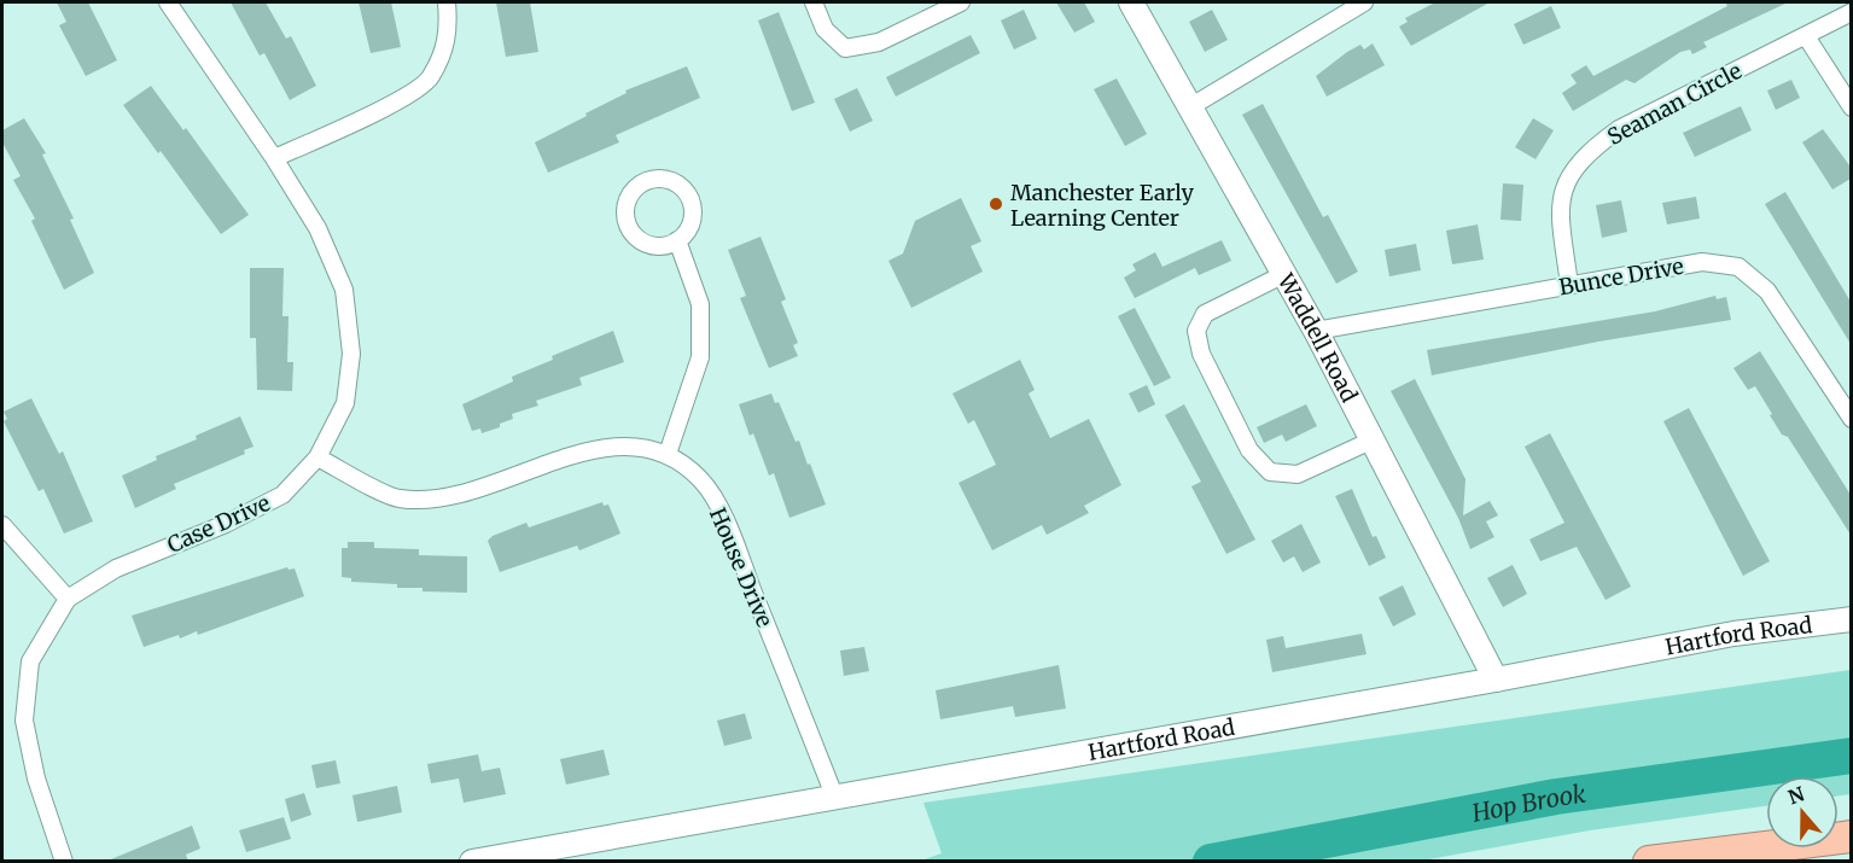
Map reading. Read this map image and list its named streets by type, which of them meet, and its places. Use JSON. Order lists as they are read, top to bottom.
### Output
{
  "streets": {
    "main road": ["Waddell Road", "Hartford Road"],
    "street": [
      "Seaman Circle",
      "Bunce Drive",
      "Case Drive",
      "House Drive"
    ]
  },
  "crossings": [
    ["Seaman Circle", "Bunce Drive"],
    ["Bunce Drive", "Waddell Road"],
    ["Waddell Road", "Hartford Road"],
    ["Case Drive", "House Drive"],
    ["House Drive", "Hartford Road"]
  ],
  "water": ["Hop Brook"],
  "places": ["Manchester Early Learning Center"],
  "north": "top"
}
